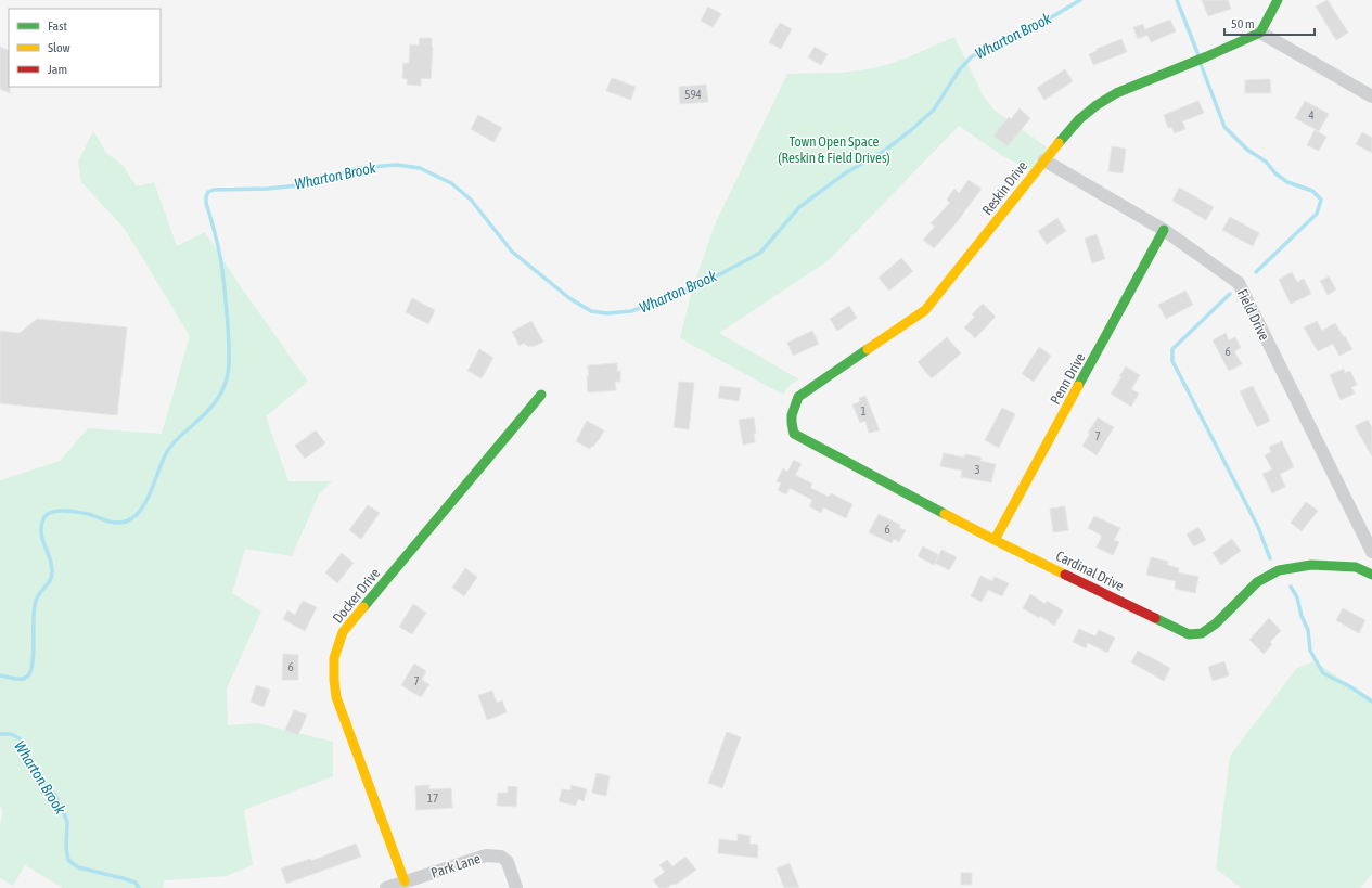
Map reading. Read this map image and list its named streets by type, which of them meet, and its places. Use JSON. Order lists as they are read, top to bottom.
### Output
{
  "streets": {
    "street": [
      "Reskin Drive",
      "Field Drive",
      "Penn Drive",
      "Cardinal Drive",
      "Docker Drive",
      "Park Lane"
    ]
  },
  "crossings": [
    ["Reskin Drive", "Field Drive"],
    ["Reskin Drive", "Cardinal Drive"],
    ["Field Drive", "Penn Drive"],
    ["Penn Drive", "Cardinal Drive"],
    ["Docker Drive", "Park Lane"]
  ],
  "water": ["Wharton Brook"],
  "parks": ["Town Open Space (Reskin & Field Drives)"],
  "house_numbers": [
    "594",
    "4",
    "6",
    "1",
    "7",
    "3",
    "6",
    "6",
    "7",
    "17"
  ],
  "legend": ["Fast", "Slow", "Jam"],
  "scale_bar": "50 m"
}
